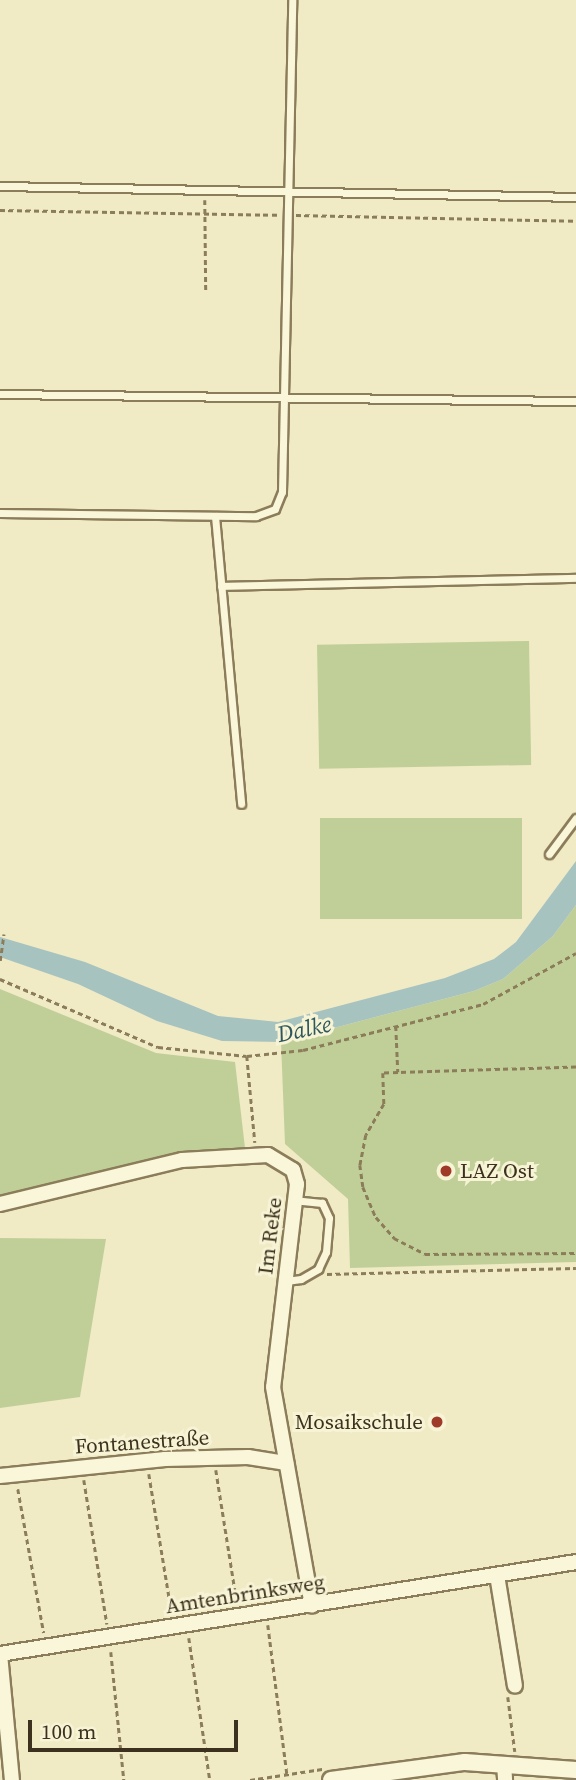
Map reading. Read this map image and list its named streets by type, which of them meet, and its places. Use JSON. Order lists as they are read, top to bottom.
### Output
{
  "streets": {
    "street": ["Im Reke", "Fontanestraße", "Amtenbrinksweg"]
  },
  "crossings": [
    ["Im Reke", "Fontanestraße"],
    ["Im Reke", "Amtenbrinksweg"]
  ],
  "water": ["Dalke"],
  "places": ["LAZ Ost", "Mosaikschule"],
  "scale_bar": "100 m"
}
